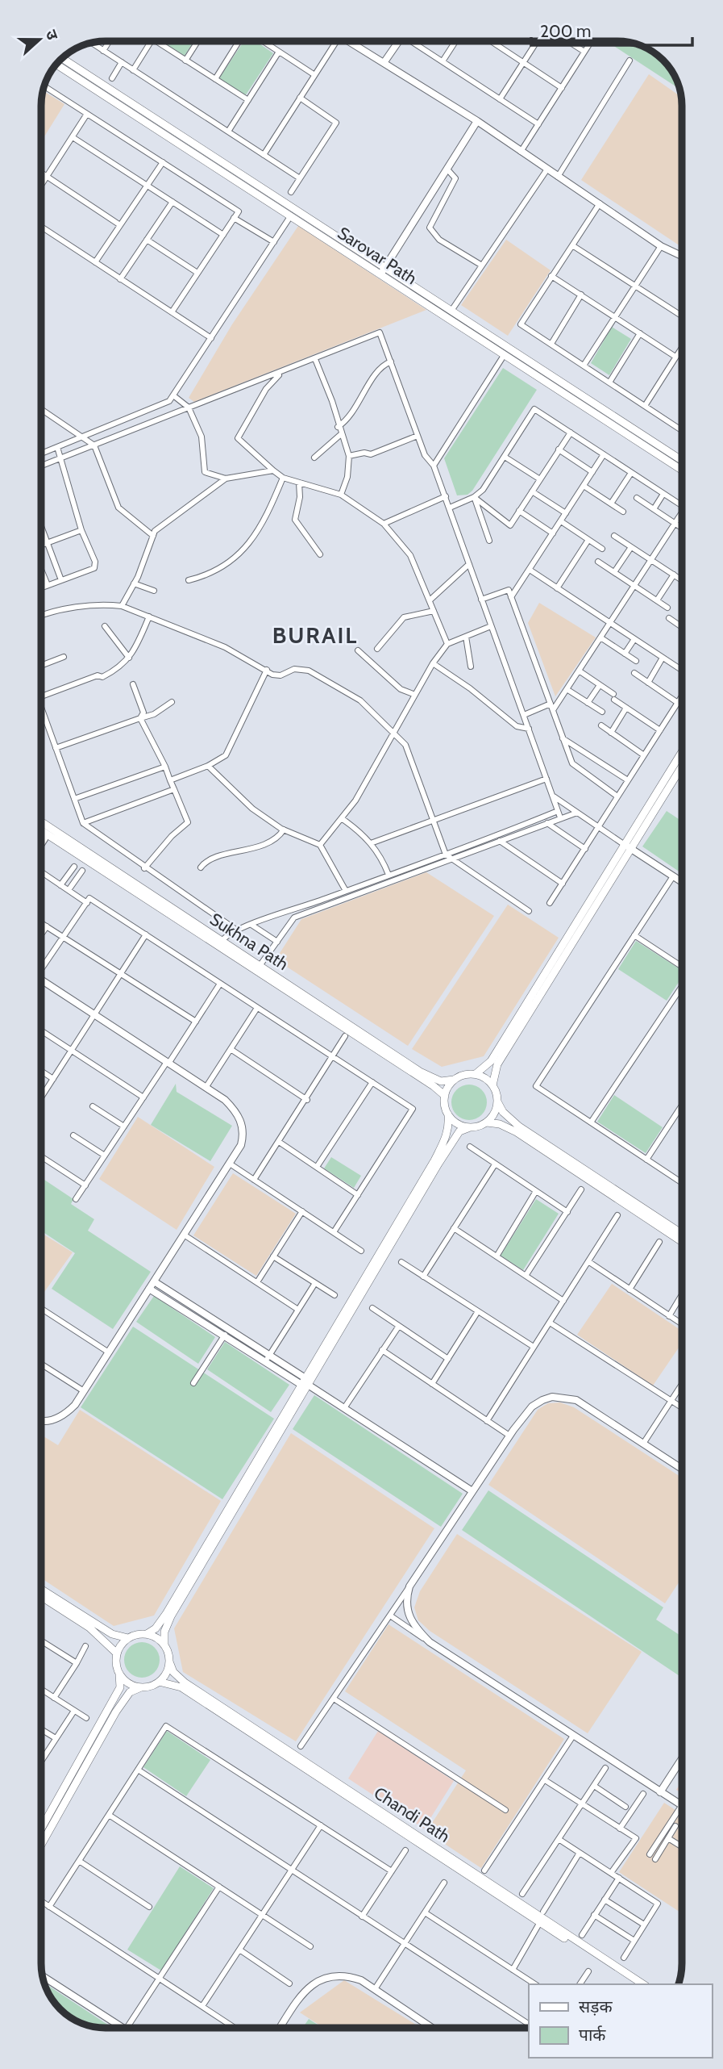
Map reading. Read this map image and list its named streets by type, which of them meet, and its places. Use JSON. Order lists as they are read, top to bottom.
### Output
{
  "streets": {
    "main road": ["Sarovar Path", "Sukhna Path", "Chandi Path"]
  },
  "districts": ["BURAIL"],
  "legend": ["सड़क", "पार्क"],
  "scale_bar": "200 m",
  "north": "right"
}
